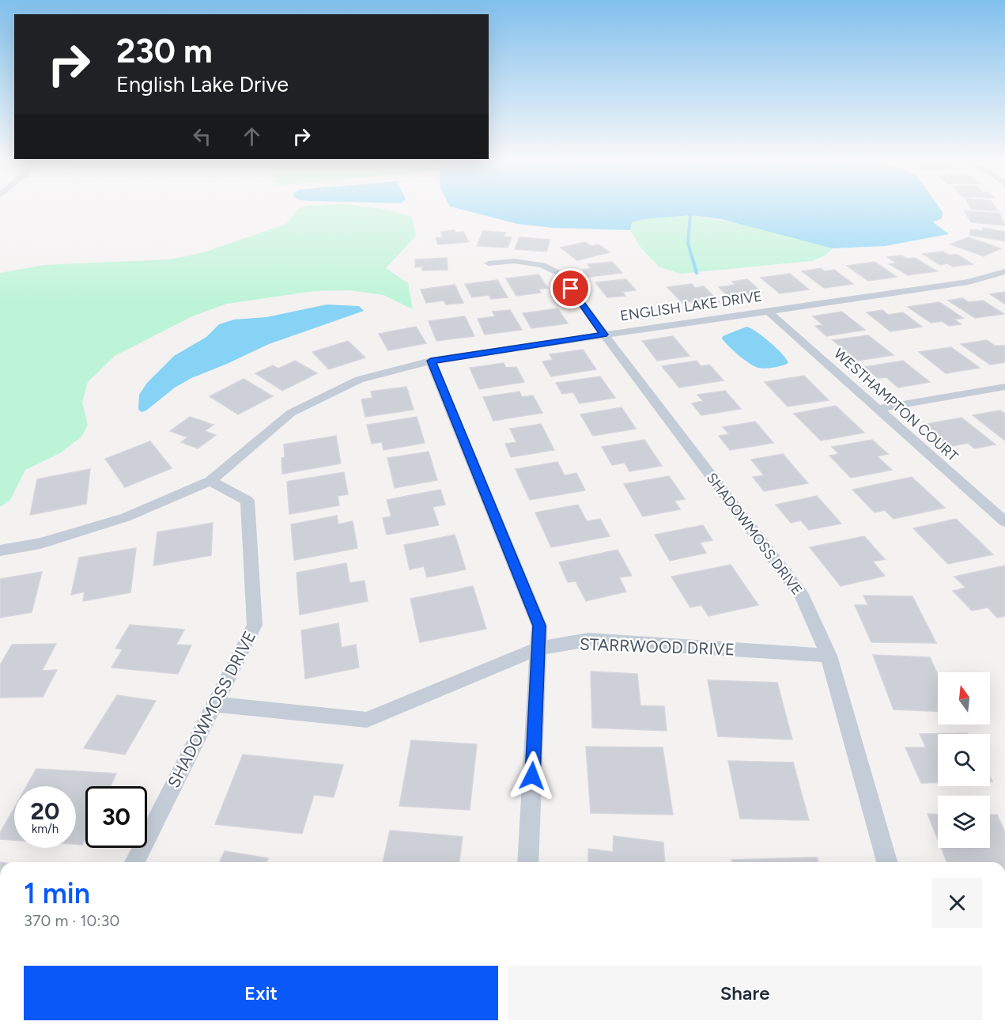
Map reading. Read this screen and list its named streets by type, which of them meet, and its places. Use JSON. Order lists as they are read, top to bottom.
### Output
{
  "streets": {
    "street": [
      "ENGLISH LAKE DRIVE",
      "WESTHAMPTON COURT",
      "SHADOWMOSS DRIVE",
      "STARRWOOD DRIVE"
    ]
  },
  "crossings": [
    ["ENGLISH LAKE DRIVE", "WESTHAMPTON COURT"],
    ["ENGLISH LAKE DRIVE", "SHADOWMOSS DRIVE"],
    ["SHADOWMOSS DRIVE", "STARRWOOD DRIVE"]
  ],
  "north": "top",
  "page": {
    "turn": ["230 m", "English Lake Drive"],
    "speed": "20 km/h",
    "limit": "30",
    "heading": ["1 min", "370 m · 10:30"],
    "buttons": ["Exit", "Share"]
  }
}
